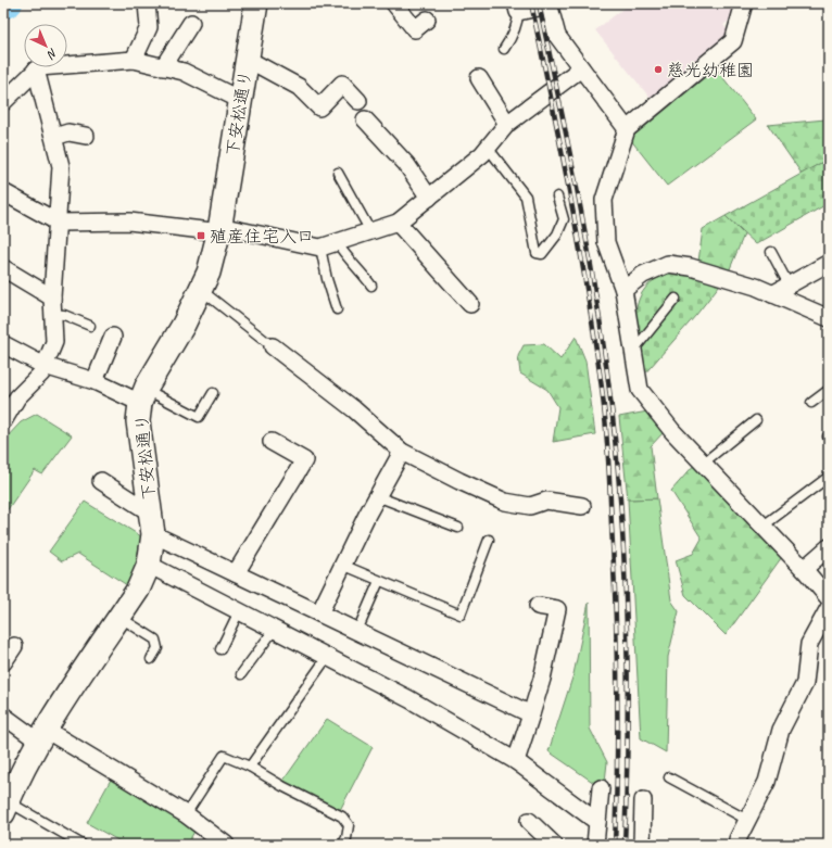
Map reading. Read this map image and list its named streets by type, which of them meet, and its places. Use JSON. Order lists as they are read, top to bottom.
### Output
{
  "streets": {
    "street": ["下安松通り"]
  },
  "places": {
    "other": ["慈光幼稚園"],
    "transit": ["殖産住宅入口"]
  },
  "north": "bottom right"
}
